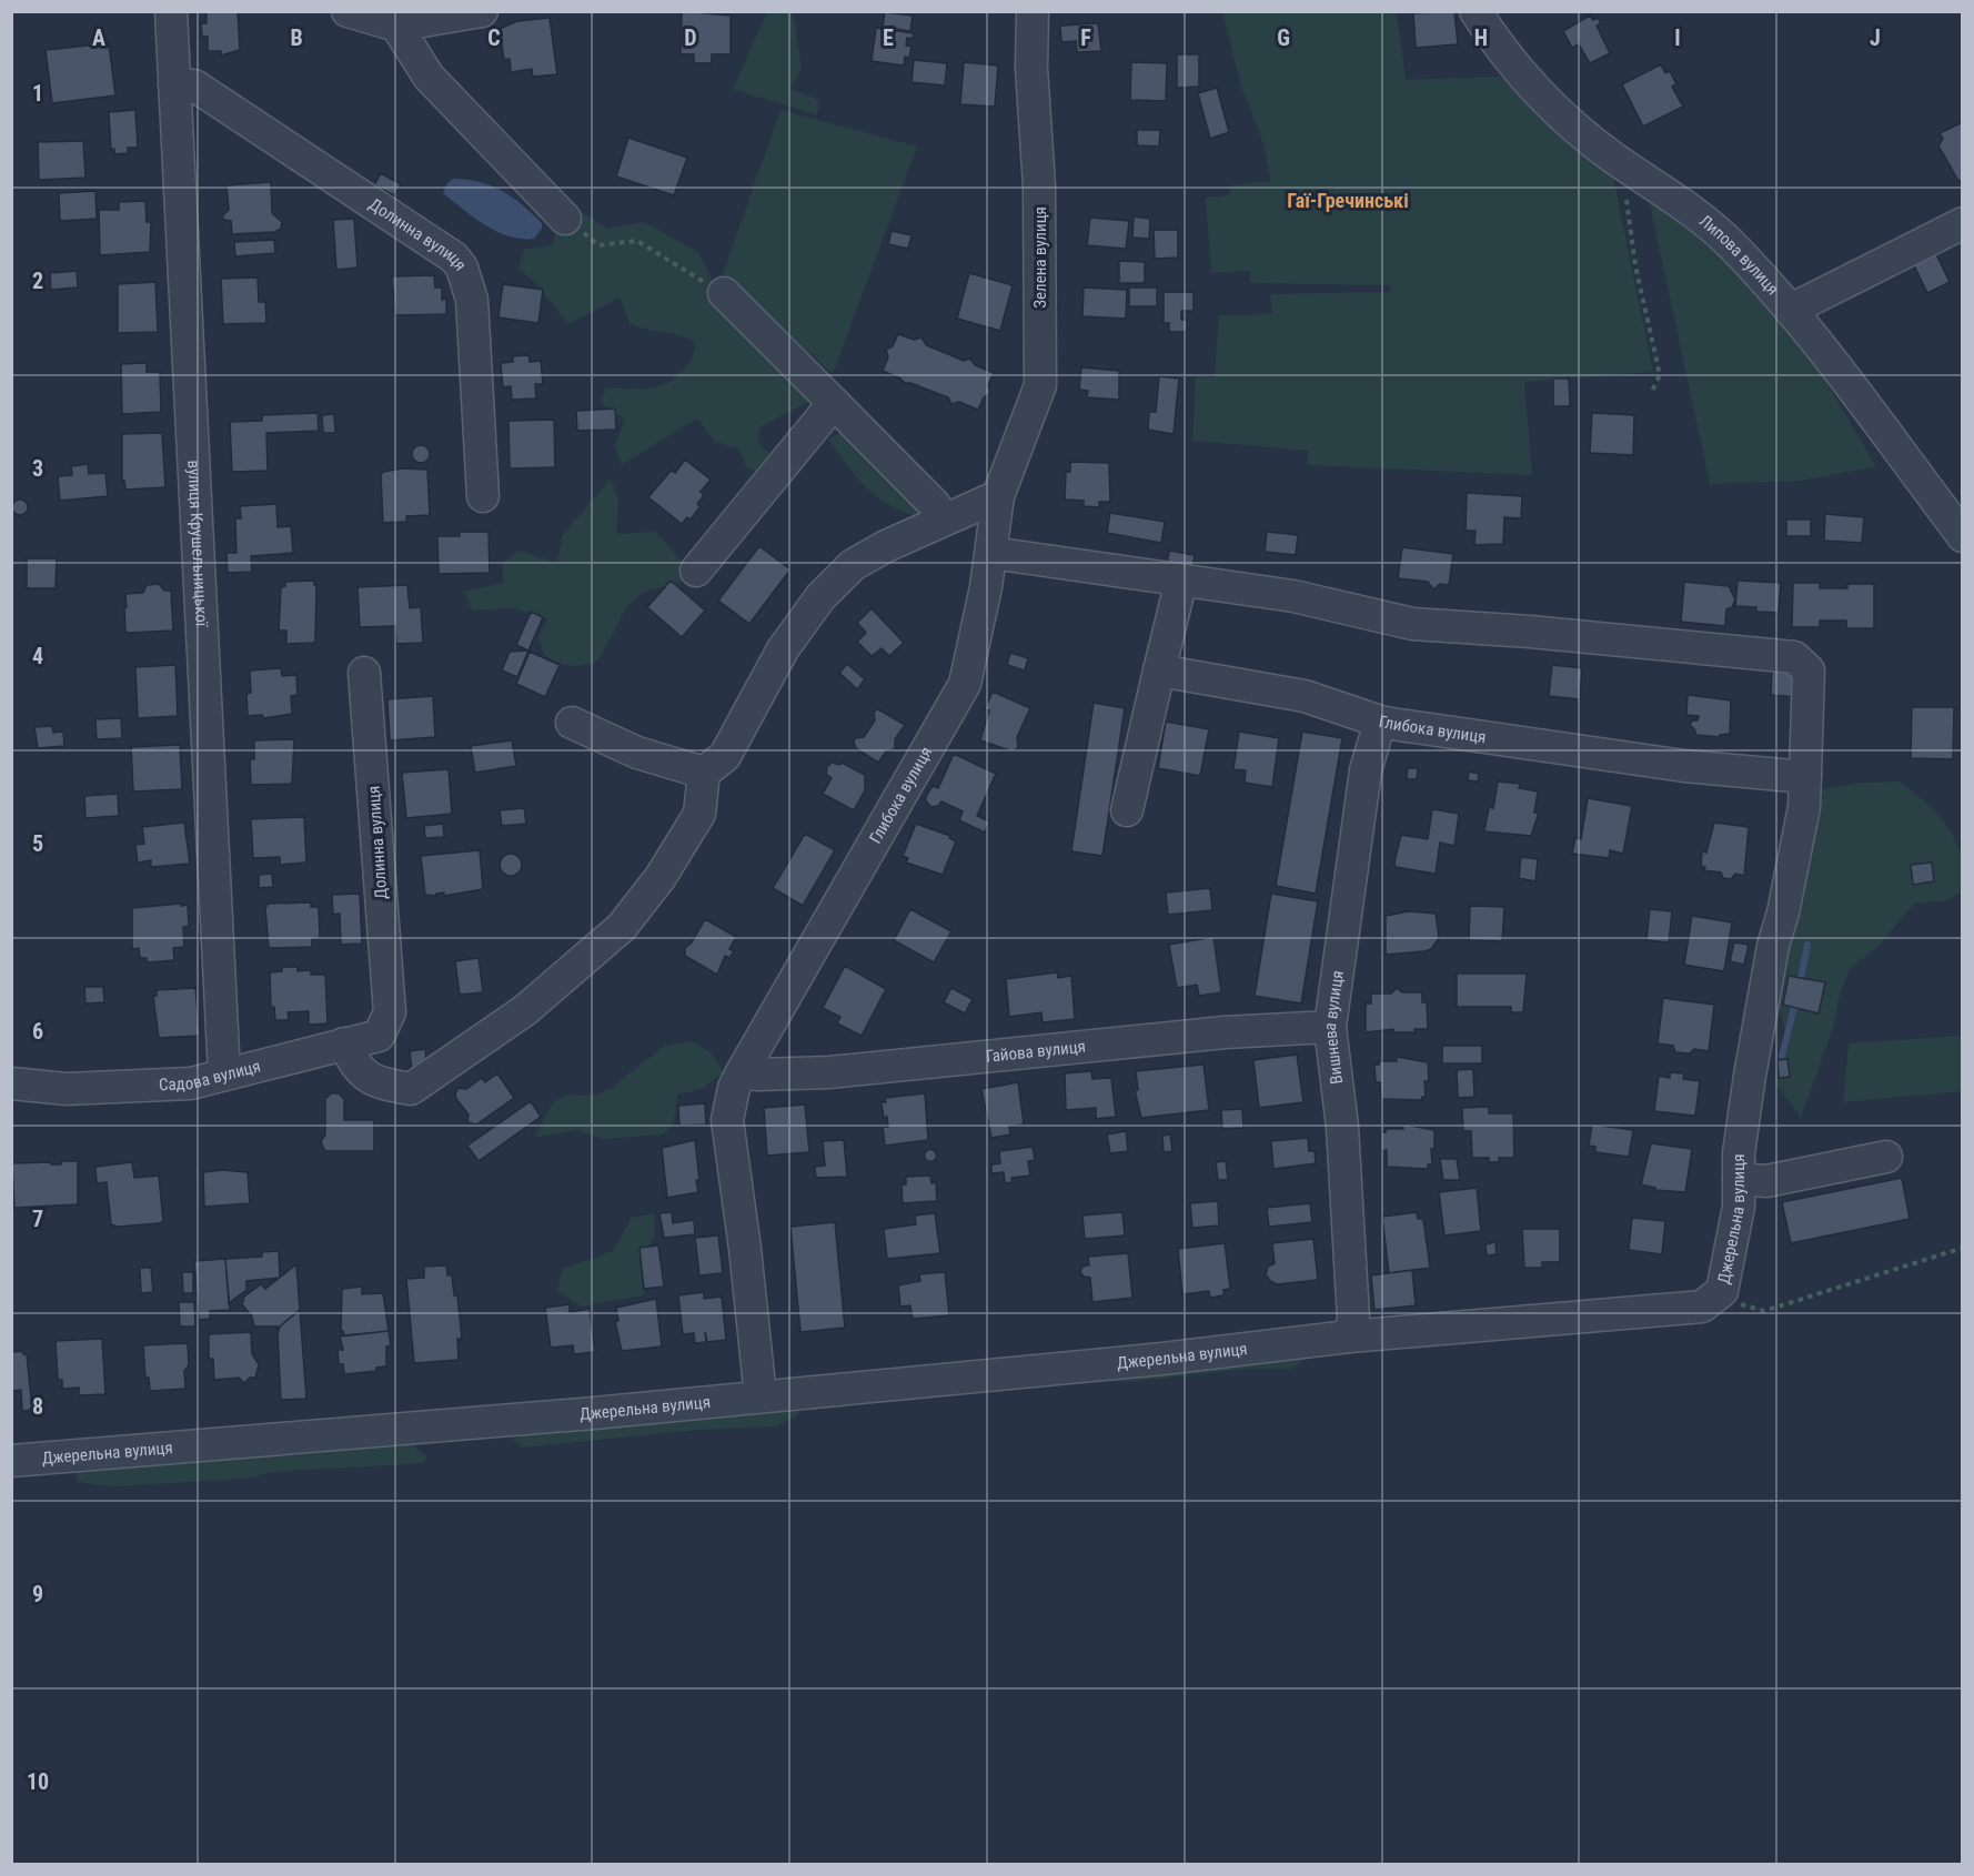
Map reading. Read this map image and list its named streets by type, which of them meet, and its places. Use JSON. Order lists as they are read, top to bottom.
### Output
{
  "streets": {
    "street": [
      "Долинна вулиця",
      "Липова вулиця",
      "Зелена вулиця",
      "вулиця Крушельницької",
      "Глибока вулиця",
      "Вишнева вулиця",
      "Гайова вулиця",
      "Садова вулиця",
      "Джерельна вулиця"
    ]
  },
  "crossings": [
    ["Долинна вулиця", "вулиця Крушельницької"],
    ["Долинна вулиця", "Садова вулиця"],
    ["Зелена вулиця", "Глибока вулиця"],
    ["вулиця Крушельницької", "Садова вулиця"],
    ["Глибока вулиця", "Вишнева вулиця"],
    ["Глибока вулиця", "Гайова вулиця"],
    ["Глибока вулиця", "Джерельна вулиця"],
    ["Вишнева вулиця", "Гайова вулиця"],
    ["Вишнева вулиця", "Джерельна вулиця"]
  ],
  "districts": ["Гаї-Гречинські"],
  "grid": {
    "columns": [
      "A",
      "B",
      "C",
      "D",
      "E",
      "F",
      "G",
      "H",
      "I",
      "J"
    ],
    "rows": [
      "1",
      "2",
      "3",
      "4",
      "5",
      "6",
      "7",
      "8",
      "9",
      "10"
    ]
  }
}
